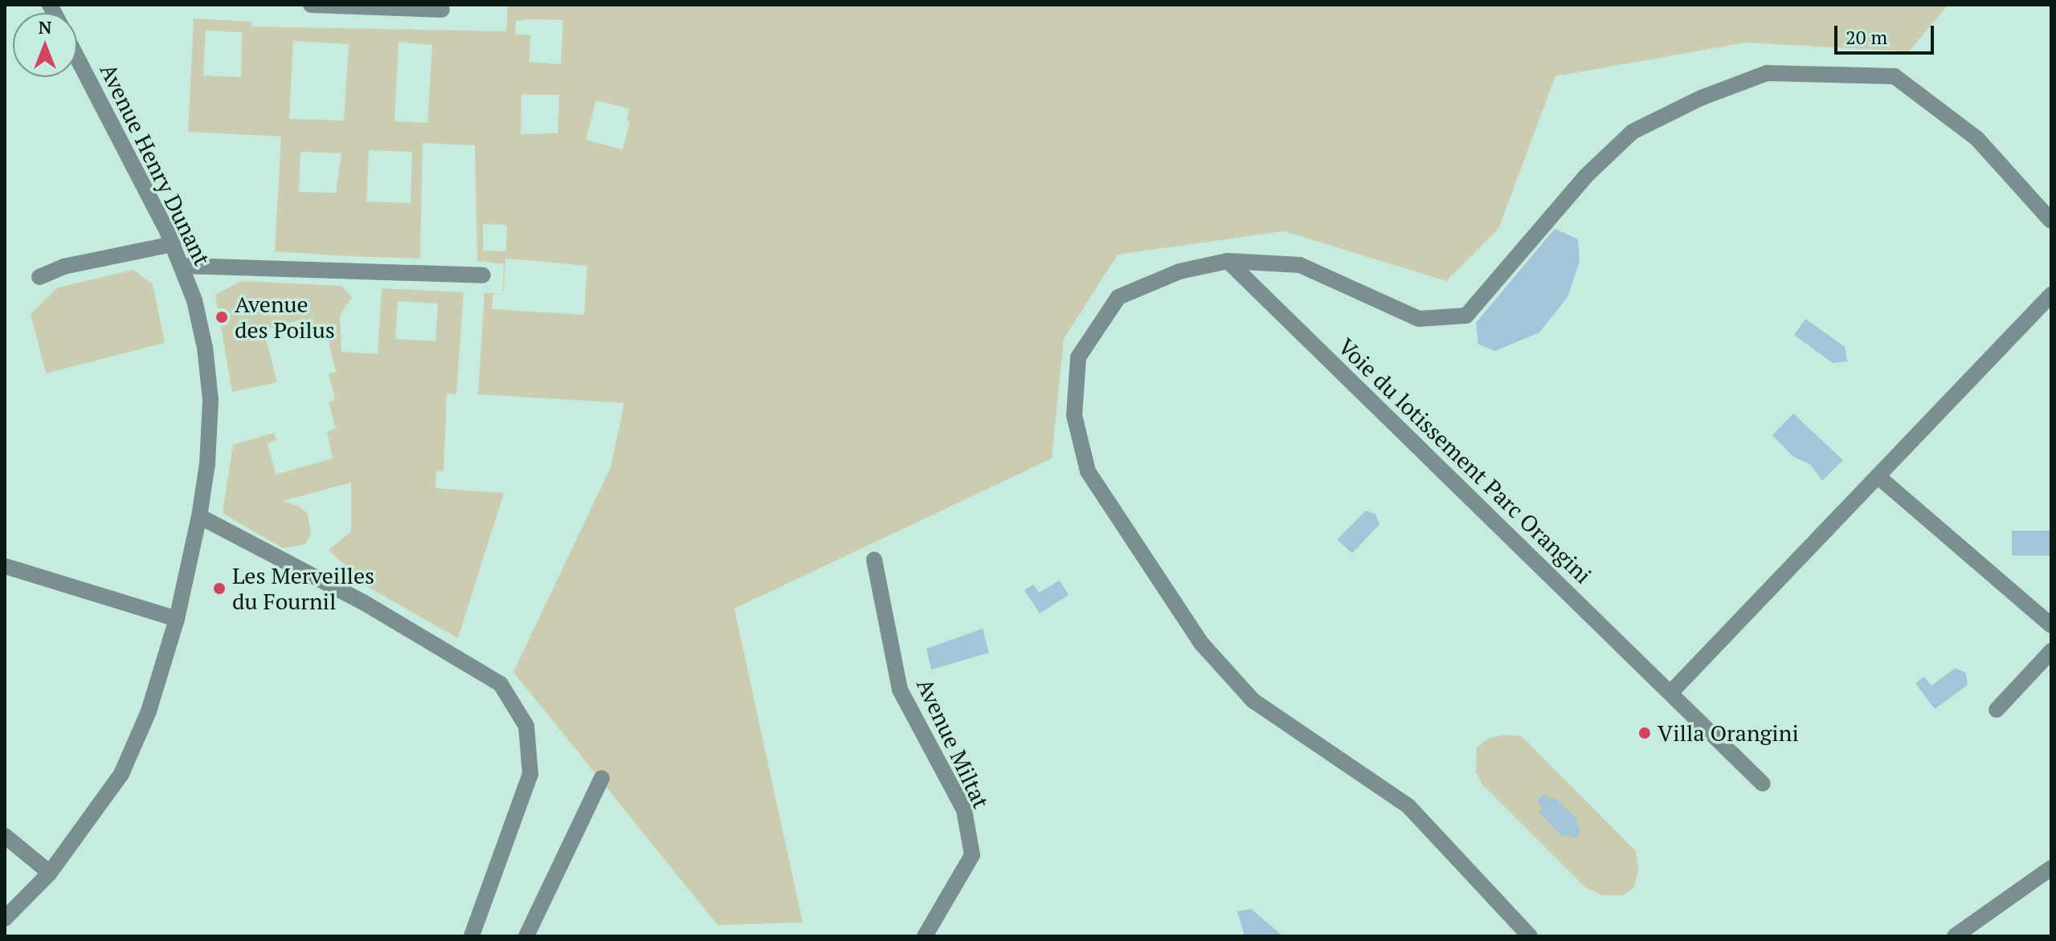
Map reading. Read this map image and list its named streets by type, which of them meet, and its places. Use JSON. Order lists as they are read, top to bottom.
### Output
{
  "streets": {
    "street": ["Avenue Henry Dunant", "Voie du lotissement Parc Orangini", "Avenue Miltat"]
  },
  "places": ["Avenue des Poilus", "Les Merveilles du Fournil", "Villa Orangini"],
  "scale_bar": "20 m",
  "north": "top"
}
